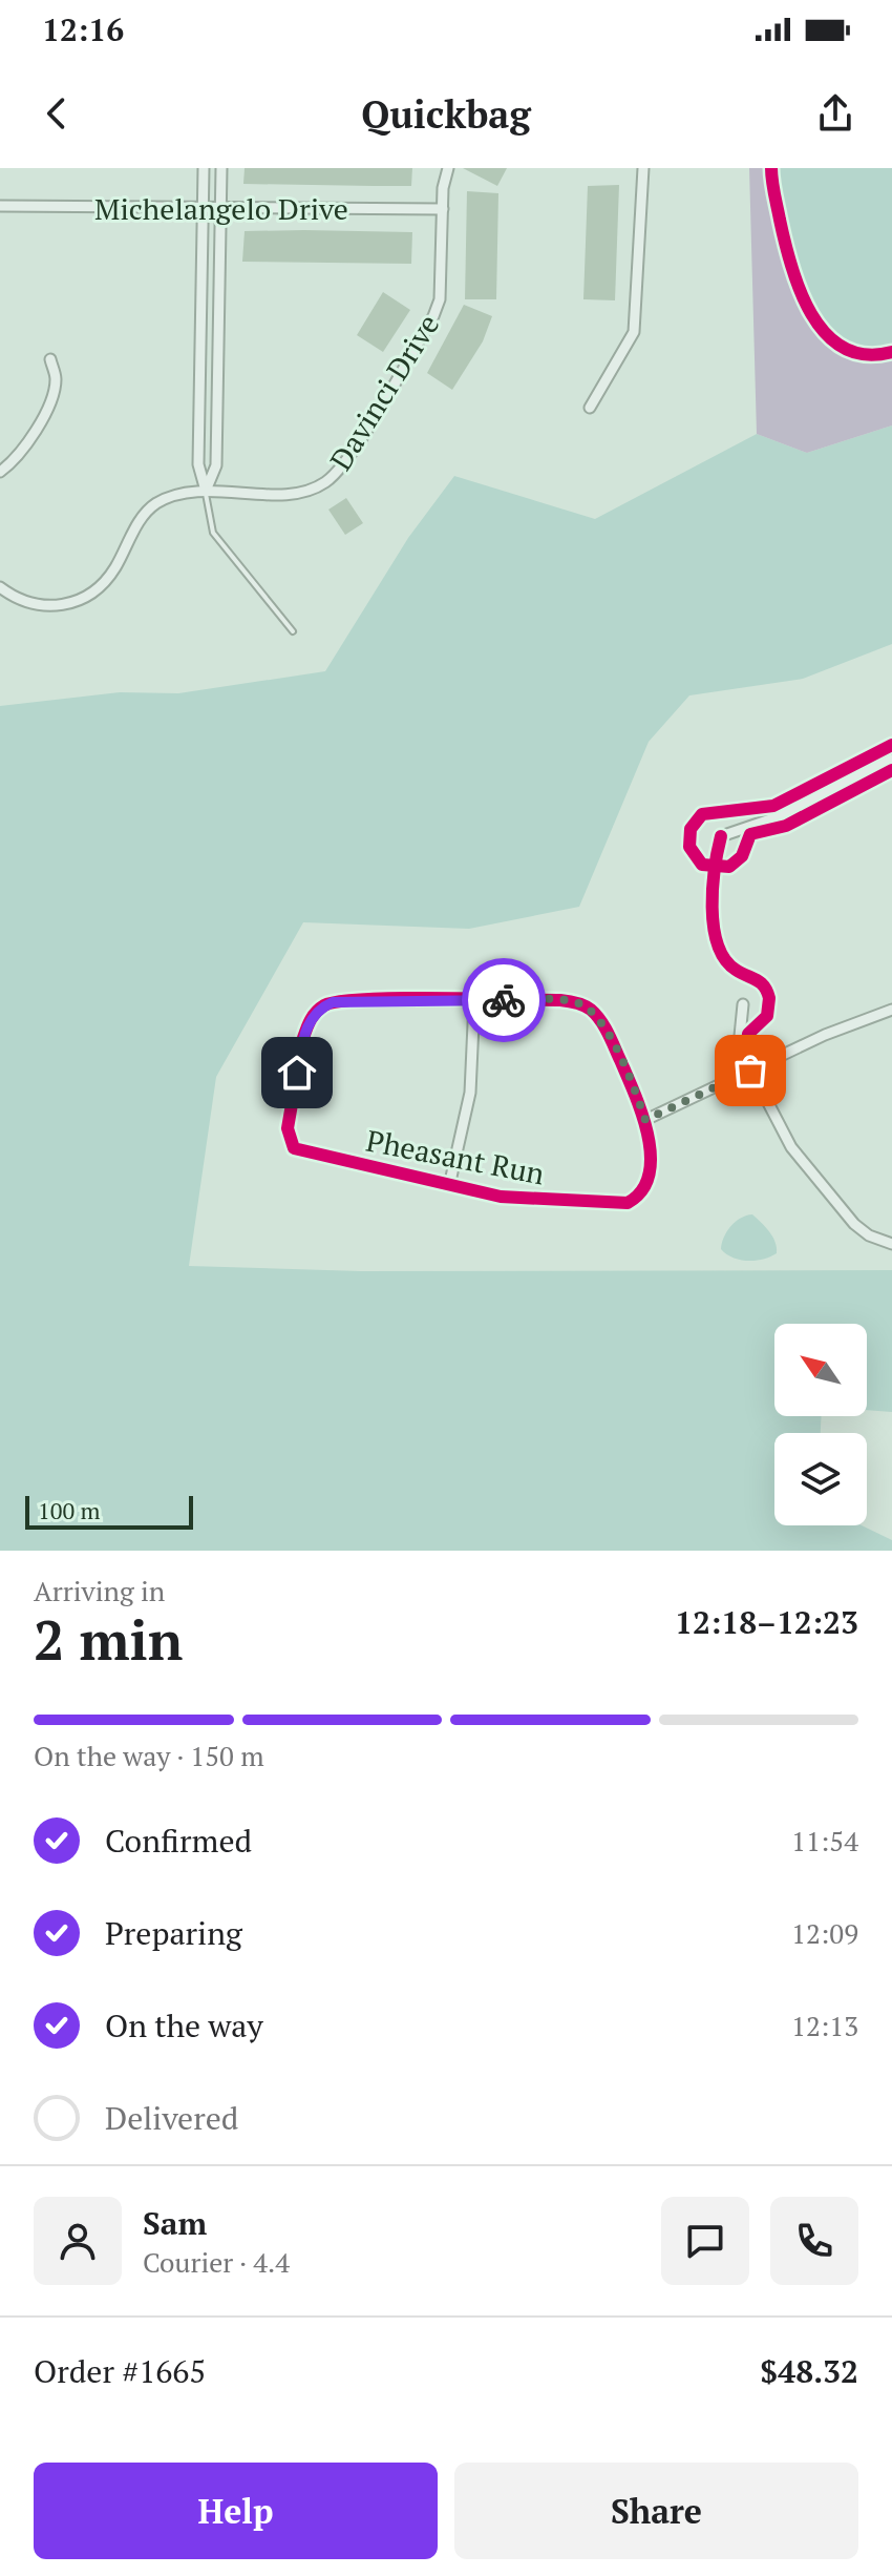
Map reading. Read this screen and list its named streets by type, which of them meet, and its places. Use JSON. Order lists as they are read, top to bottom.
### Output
{
  "streets": {
    "street": ["Michelangelo Drive", "Davinci Drive", "Pheasant Run"]
  },
  "crossings": [
    ["Michelangelo Drive", "Davinci Drive"]
  ],
  "scale_bar": "100 m",
  "north": "top left",
  "page": {
    "status": "12:16",
    "header": "Quickbag",
    "scale": "100 m",
    "heading": ["2 min", "Arriving in", "12:18–12:23"],
    "panel": [
      "Sam",
      "Courier · 4.4",
      "Order #1665",
      "$48.32"
    ],
    "bar": "On the way · 150 m",
    "list": [
      ["Confirmed", "11:54"],
      ["Preparing", "12:09"],
      ["On the way", "12:13"],
      "Delivered"
    ],
    "buttons": ["Help", "Share"]
  }
}
